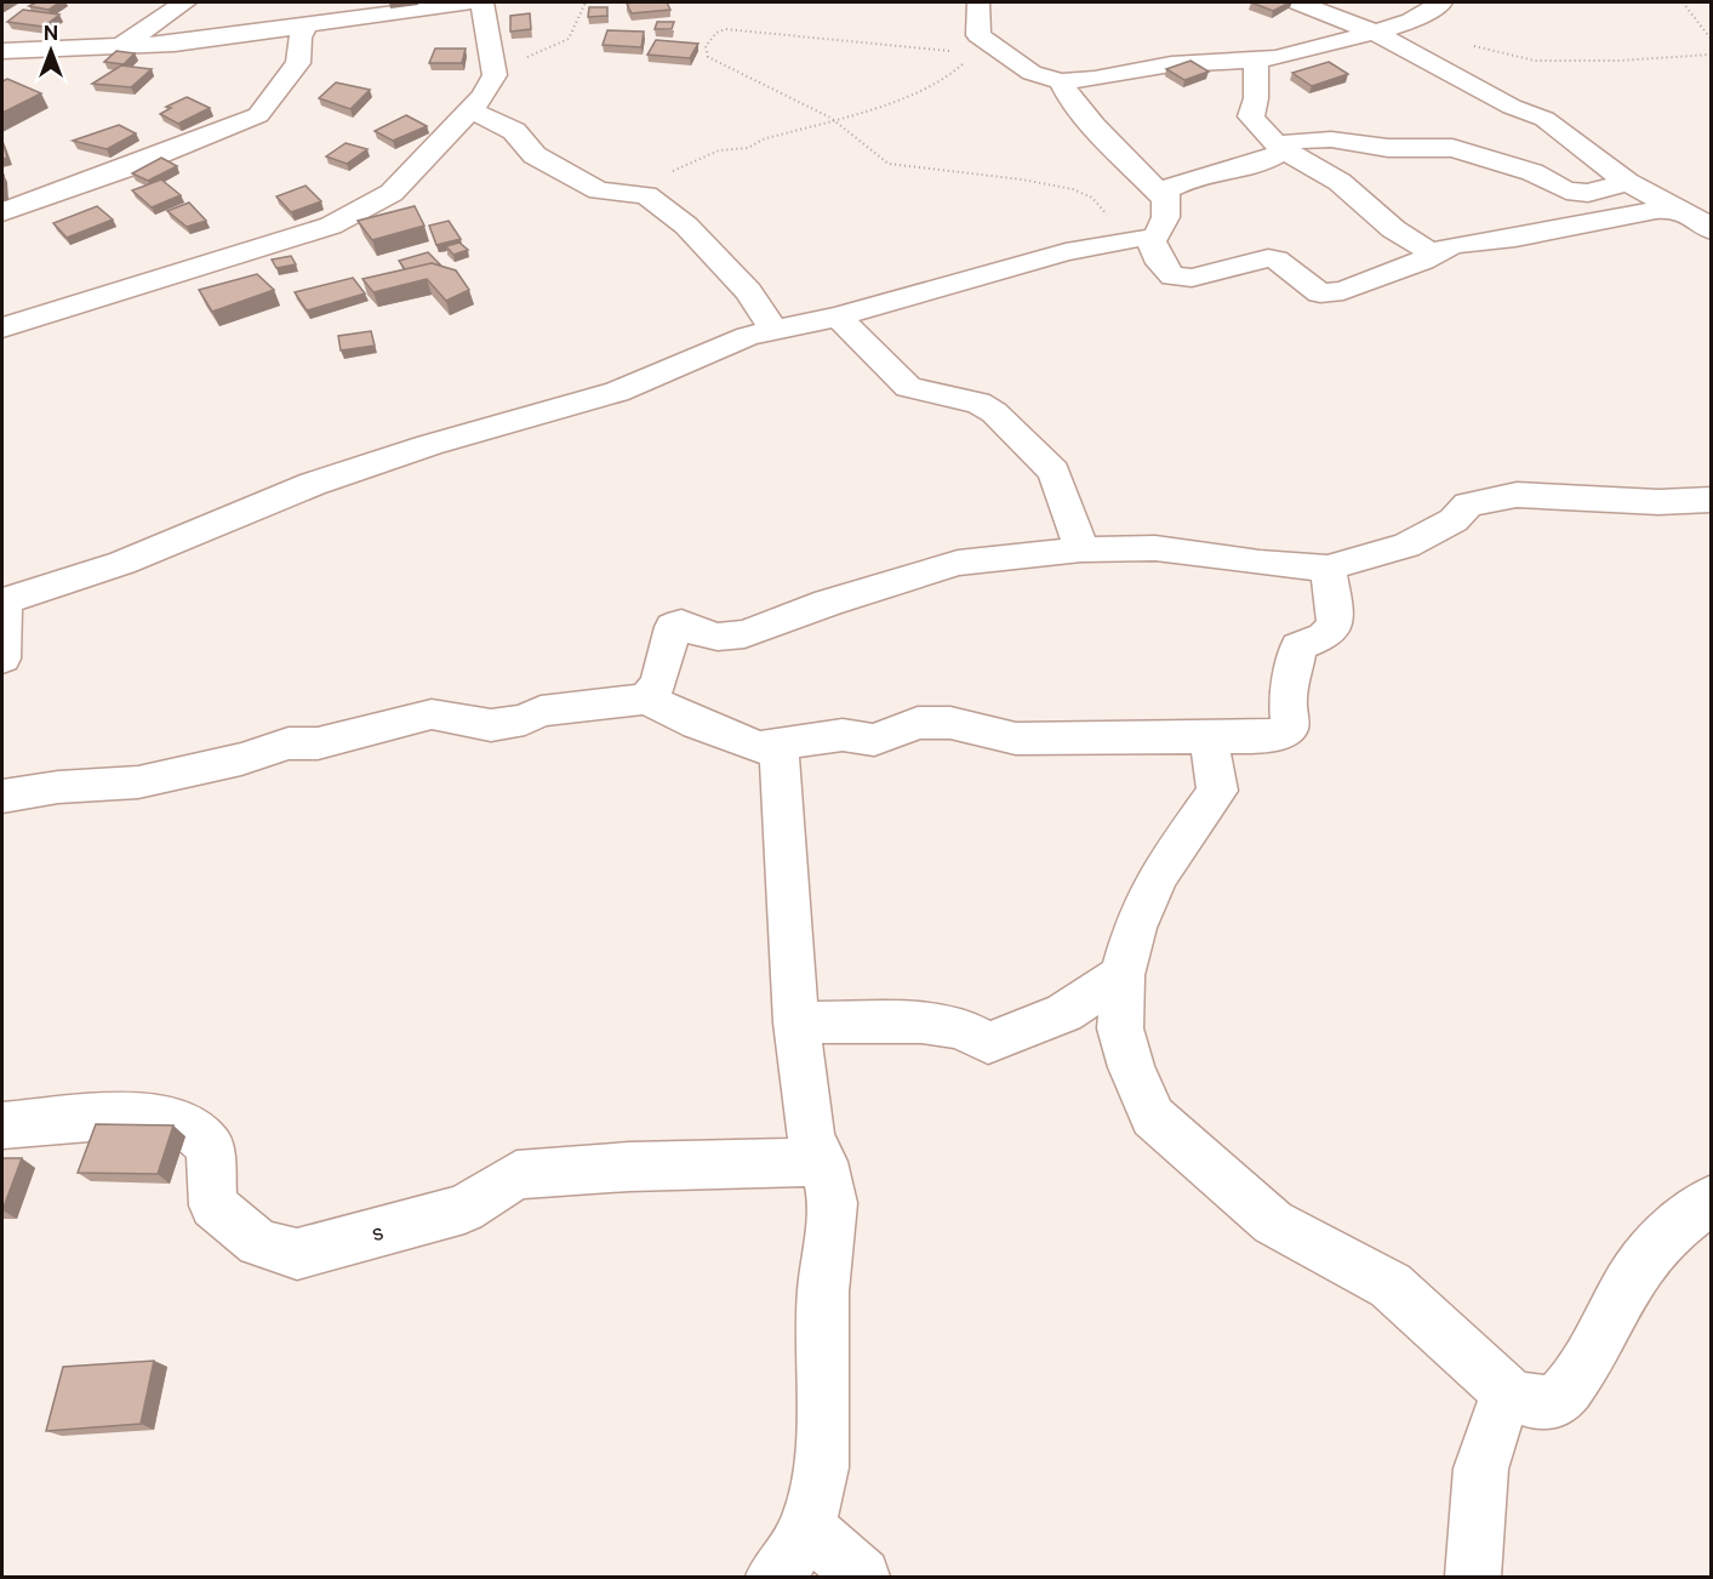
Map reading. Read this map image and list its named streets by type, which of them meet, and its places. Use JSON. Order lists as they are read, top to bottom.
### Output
{
  "streets": {
    "street": ["s"]
  },
  "north": "top"
}
